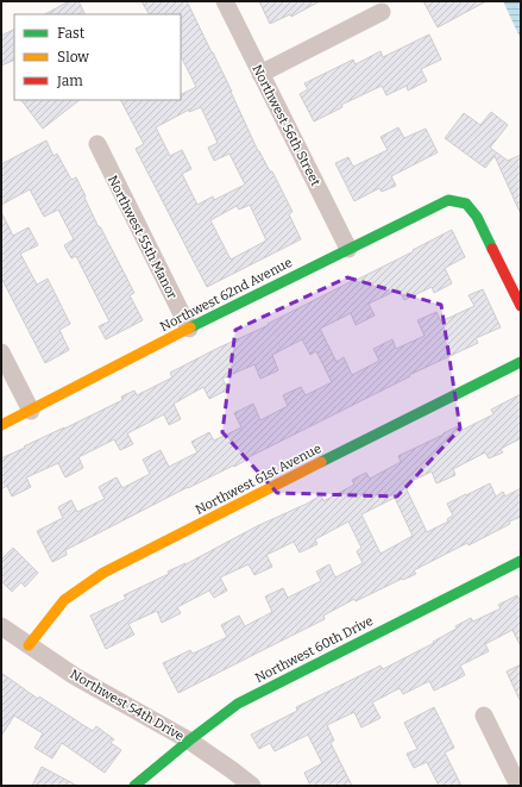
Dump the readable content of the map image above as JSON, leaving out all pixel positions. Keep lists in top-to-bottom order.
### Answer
{
  "streets": {
    "street": [
      "Northwest 56th Street",
      "Northwest 55th Manor",
      "Northwest 62nd Avenue",
      "Northwest 61st Avenue",
      "Northwest 60th Drive",
      "Northwest 54th Drive"
    ]
  },
  "crossings": [
    ["Northwest 56th Street", "Northwest 62nd Avenue"],
    ["Northwest 55th Manor", "Northwest 62nd Avenue"],
    ["Northwest 61st Avenue", "Northwest 54th Drive"],
    ["Northwest 60th Drive", "Northwest 54th Drive"]
  ],
  "legend": ["Fast", "Slow", "Jam"]
}
